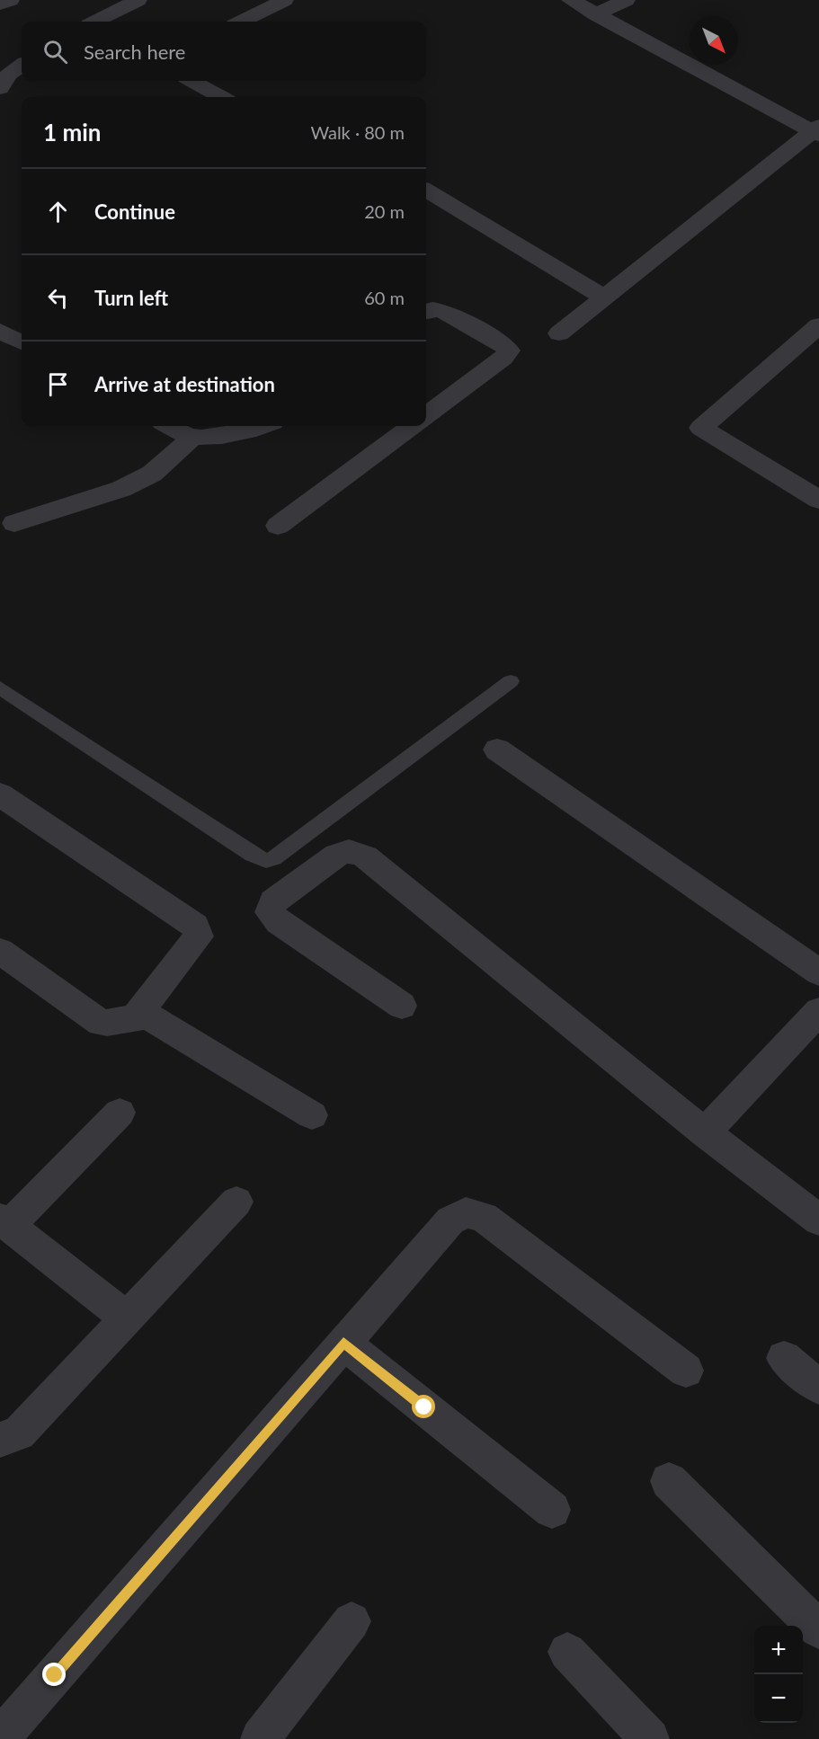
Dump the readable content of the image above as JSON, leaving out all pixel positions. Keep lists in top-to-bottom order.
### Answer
{
  "north": "bottom right",
  "page": {
    "search": "Search here",
    "heading": ["1 min", "Walk · 80 m"],
    "list": [
      ["Continue", "20 m"],
      ["Turn left", "60 m"],
      "Arrive at destination"
    ],
    "map_buttons": ["+", "−"]
  }
}
